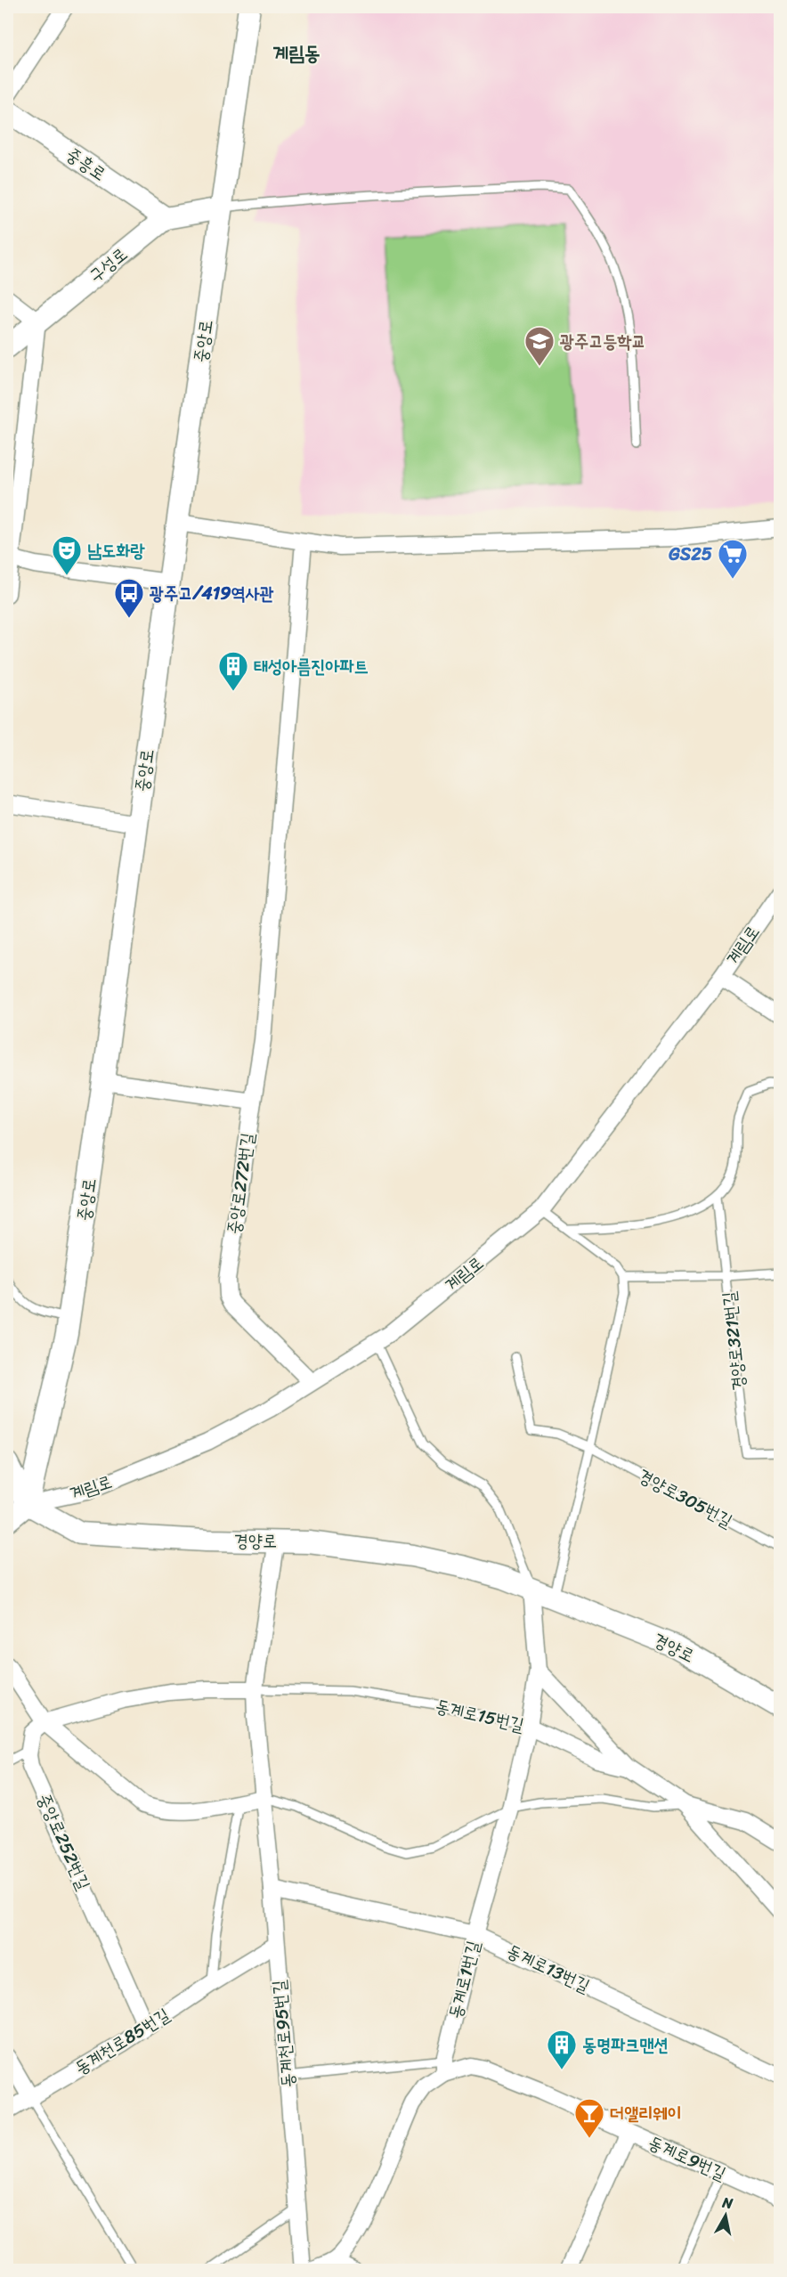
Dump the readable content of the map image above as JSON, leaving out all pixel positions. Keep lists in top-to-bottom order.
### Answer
{
  "streets": {
    "main road": [
      "중흥로",
      "구성로",
      "중앙로",
      "경양로"
    ],
    "street": [
      "계림로",
      "중앙로272번길",
      "동계로15번길",
      "중앙로252번길",
      "동계로13번길",
      "동계로1번길",
      "동계천로95번길",
      "동계천로85번길",
      "동계로9번길"
    ],
    "lane": ["경양로321번길", "경양로305번길"]
  },
  "crossings": [
    ["중흥로", "구성로"],
    ["구성로", "중앙로"],
    ["중앙로", "계림로"],
    ["중앙로", "경양로"],
    ["계림로", "중앙로272번길"],
    ["계림로", "경양로"],
    ["경양로", "동계로1번길"],
    ["경양로", "동계천로95번길"],
    ["동계로15번길", "동계로1번길"],
    ["동계로15번길", "동계천로95번길"],
    ["중앙로252번길", "동계천로85번길"],
    ["동계로13번길", "동계로1번길"],
    ["동계로13번길", "동계천로95번길"],
    ["동계로1번길", "동계로9번길"],
    ["동계천로95번길", "동계천로85번길"]
  ],
  "districts": ["계림동"],
  "places": {
    "school or university": ["광주고등학교"],
    "theatre": ["남도화랑"],
    "supermarket": ["GS25"],
    "bus stop": ["광주고/419역사관"],
    "building": ["태성아름진아파트", "동명파크맨션"],
    "bar": ["더앨리웨이"]
  },
  "north": "top"
}
